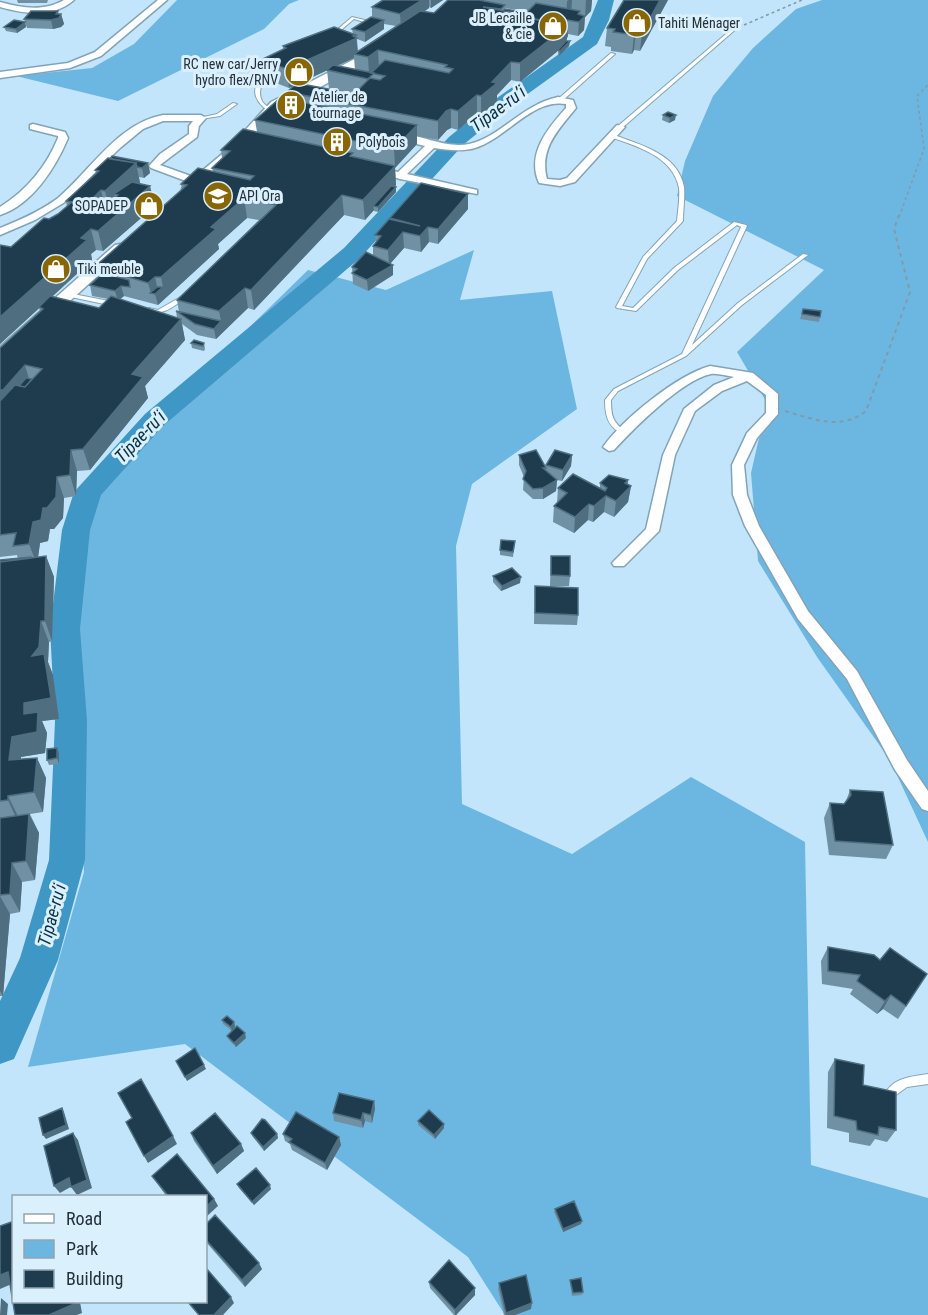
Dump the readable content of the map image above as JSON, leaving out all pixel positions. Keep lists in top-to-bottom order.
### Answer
{
  "water": ["Tipae-ru’i"],
  "places": {
    "shop": [
      "Tahiti Ménager",
      "JB Lecaille & cie",
      "RC new car/Jerry hydro flex/RNV",
      "SOPADEP",
      "Tiki meuble"
    ],
    "building": ["Atelier de tournage", "Polybois"],
    "school or university": ["API Ora"]
  },
  "legend": ["Road", "Park", "Building"]
}
